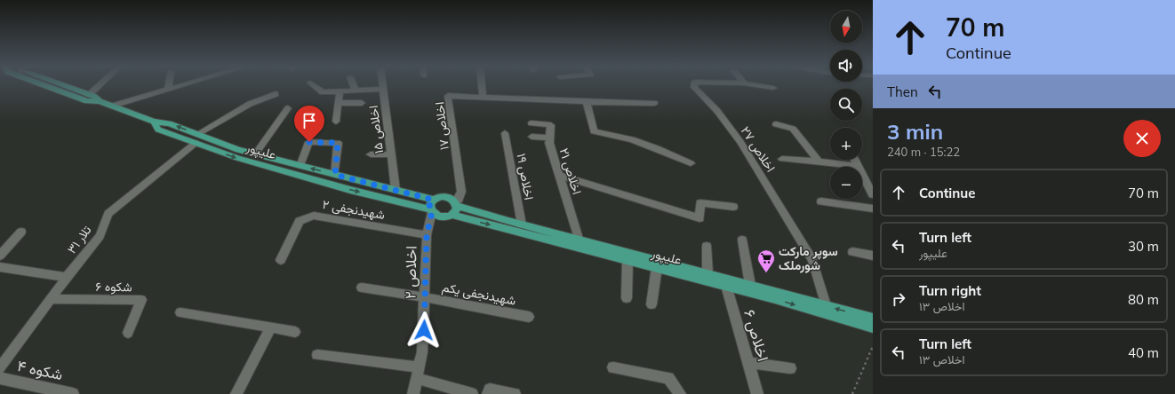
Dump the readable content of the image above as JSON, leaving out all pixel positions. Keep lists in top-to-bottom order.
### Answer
{
  "streets": {
    "main road": ["علیپور"],
    "street": [
      "اخلاص ۱۷",
      "اخلاص ۱۵",
      "اخلاص ۲۷",
      "اخلاص ۲۱",
      "اخلاص ۱۹",
      "شهیدنجفی ۲",
      "تلار ۳۱",
      "اخلاص ۲",
      "شکوه ۶",
      "شهیدنجفی یکم",
      "اخلاص ۶",
      "شکوه ۴"
    ]
  },
  "crossings": [
    ["اخلاص ۱۷", "علیپور"],
    ["اخلاص ۱۵", "علیپور"],
    ["اخلاص ۲۷", "علیپور"],
    ["علیپور", "اخلاص ۲۱"],
    ["علیپور", "اخلاص ۱۹"],
    ["علیپور", "تلار ۳۱"],
    ["علیپور", "اخلاص ۶"],
    ["شهیدنجفی ۲", "اخلاص ۲"],
    ["تلار ۳۱", "شکوه ۶"],
    ["اخلاص ۲", "شهیدنجفی یکم"]
  ],
  "places": {
    "supermarket": ["سوپر مارکت شورملک"]
  },
  "north": "bottom",
  "page": {
    "turn": ["70 m", "Continue"],
    "map_buttons": ["+", "−"],
    "then": "Then",
    "heading": ["3 min", "240 m · 15:22"],
    "list": [
      {
        "name": "Continue",
        "value": "70 m"
      },
      {
        "name": "Turn left",
        "note": "علیپور",
        "value": "30 m"
      },
      {
        "name": "Turn right",
        "note": "اخلاص ۱۳",
        "value": "80 m"
      },
      {
        "name": "Turn left",
        "note": "اخلاص ۱۳",
        "value": "40 m"
      }
    ]
  }
}
